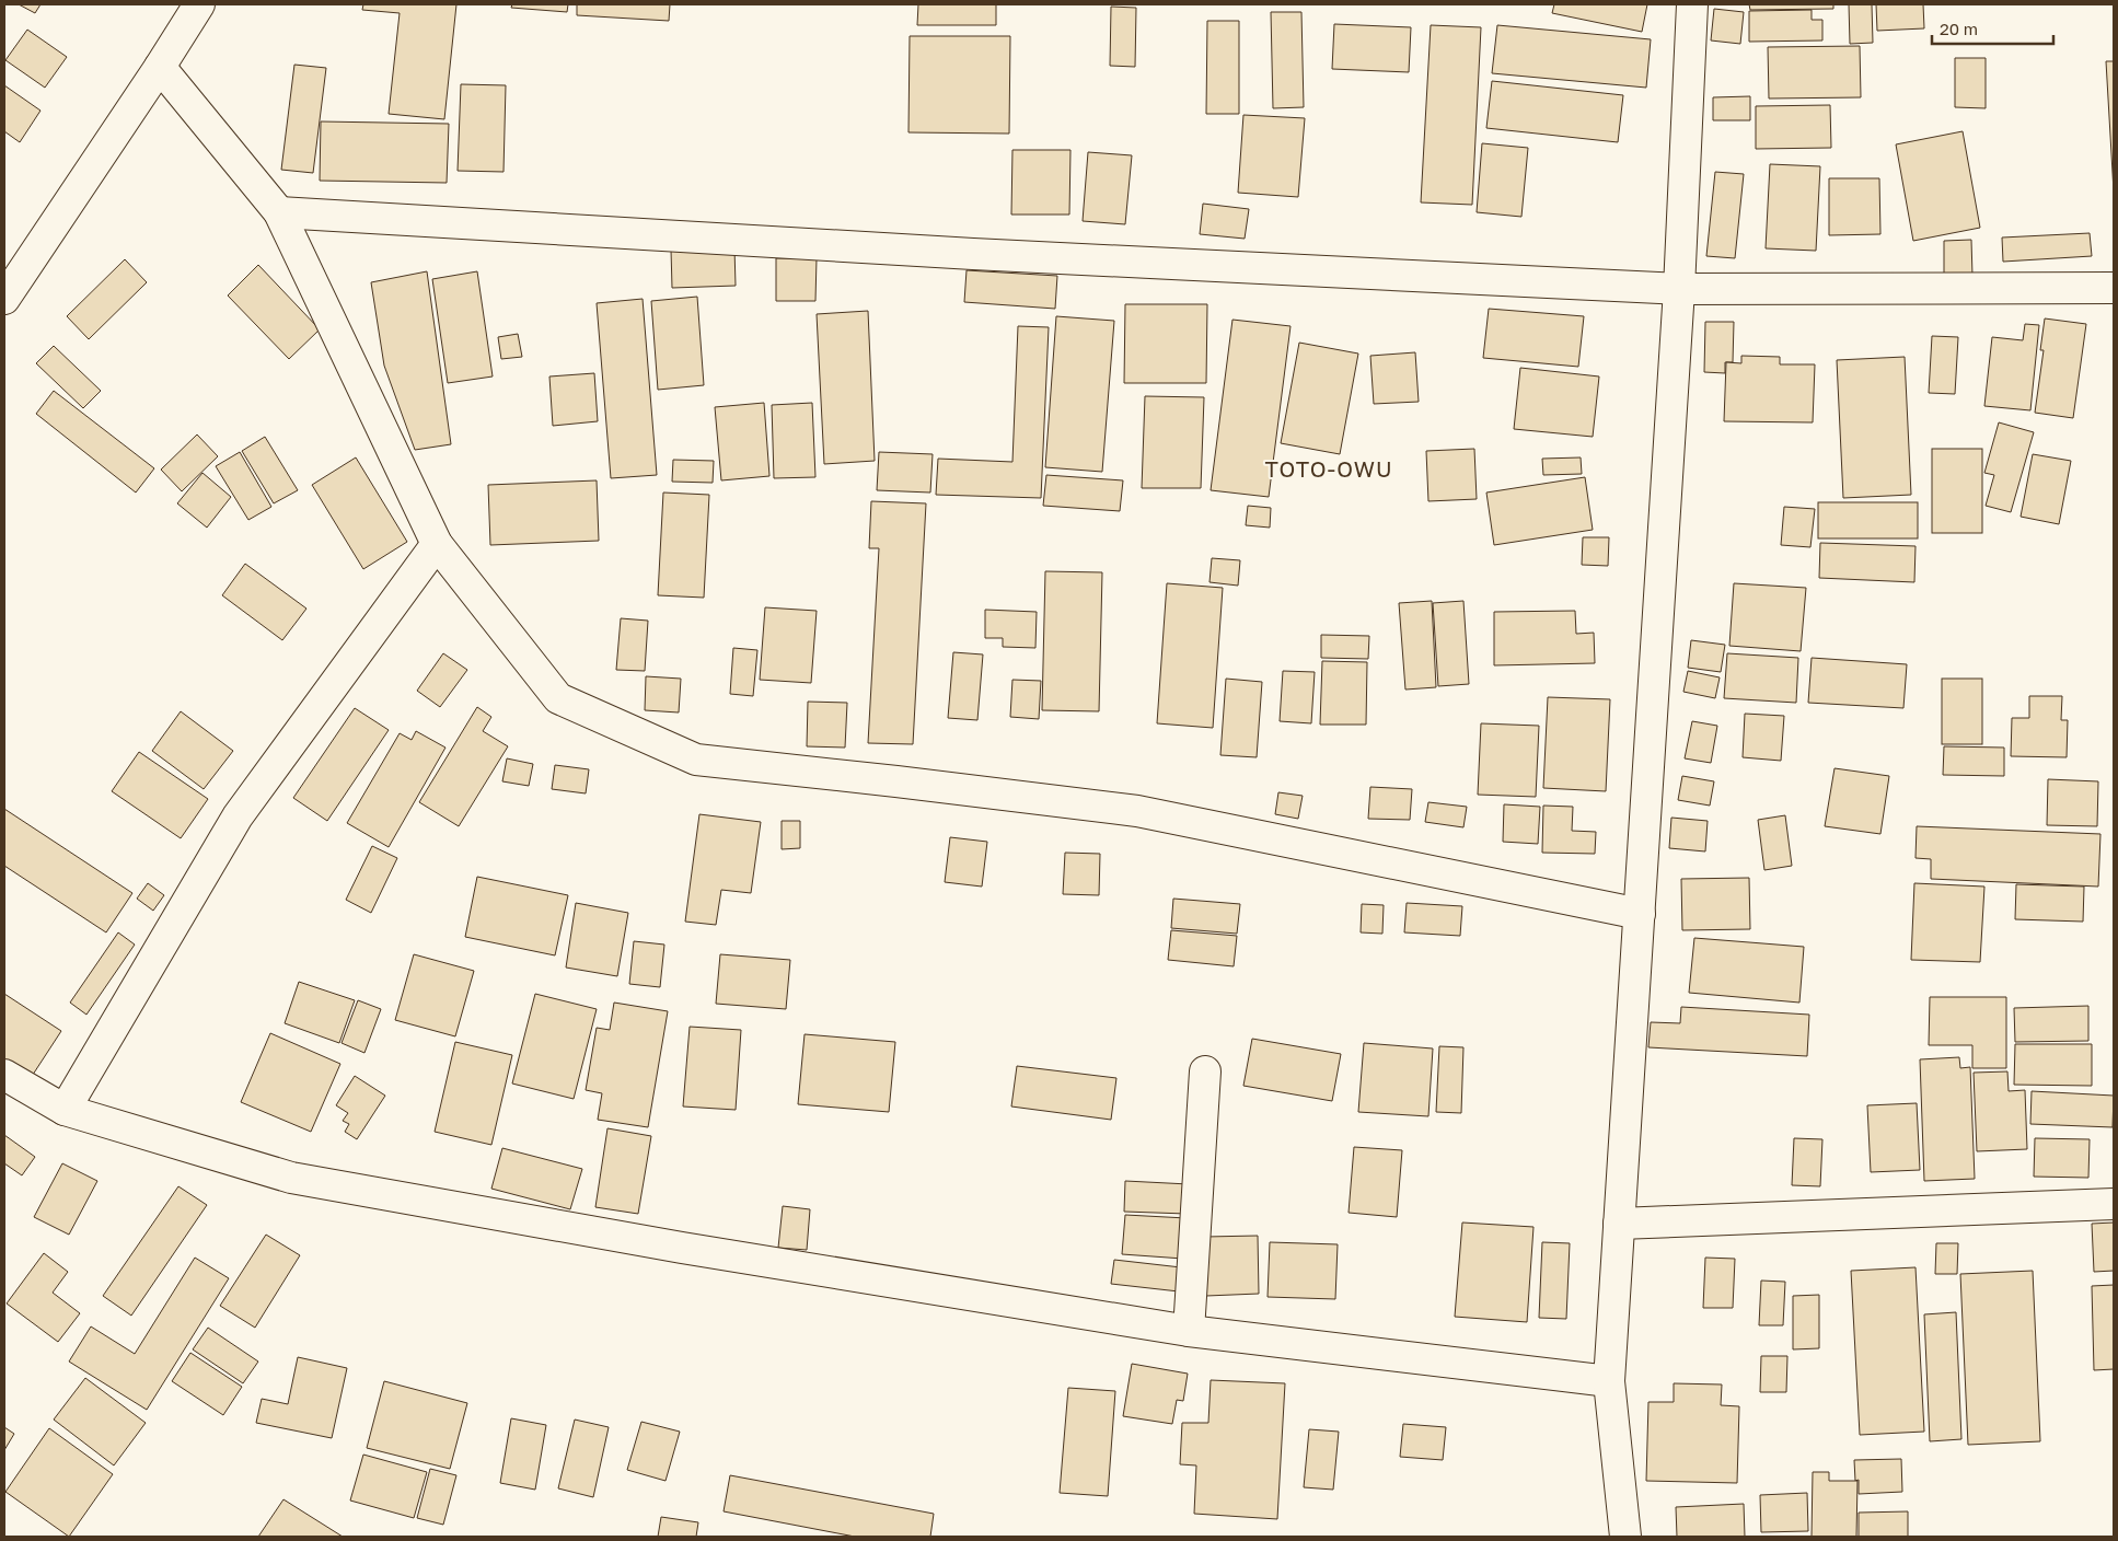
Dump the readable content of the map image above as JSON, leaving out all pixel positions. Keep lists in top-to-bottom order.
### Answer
{
  "districts": ["TOTO-OWU"],
  "scale_bar": "20 m"
}
